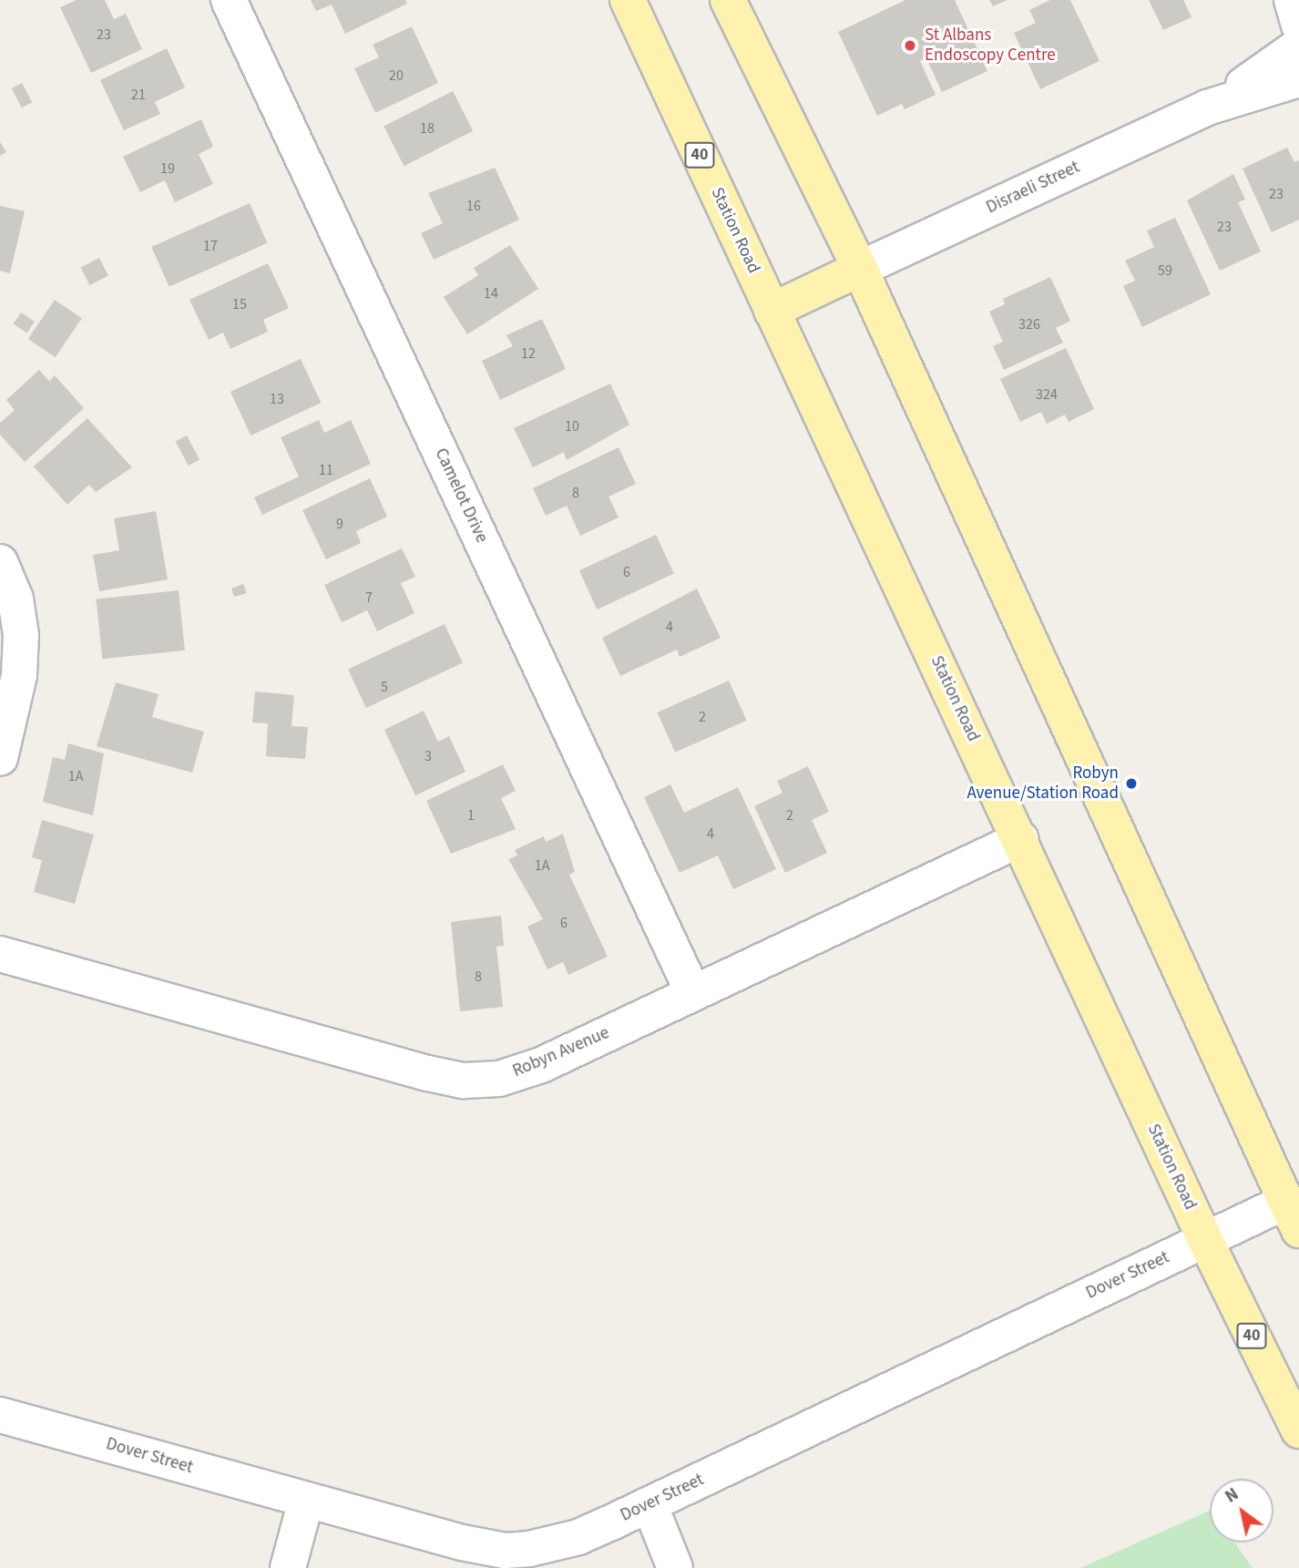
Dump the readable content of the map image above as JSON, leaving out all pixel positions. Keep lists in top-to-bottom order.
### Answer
{
  "streets": {
    "main road": ["40", "Station Road"],
    "street": [
      "Disraeli Street",
      "Camelot Drive",
      "Robyn Avenue",
      "Dover Street"
    ]
  },
  "crossings": [
    ["Station Road", "Robyn Avenue"],
    ["Station Road", "Dover Street"],
    ["Camelot Drive", "Robyn Avenue"]
  ],
  "places": ["St Albans Endoscopy Centre", "Robyn Avenue/Station Road"],
  "house_numbers": [
    "23",
    "20",
    "21",
    "18",
    "19",
    "23",
    "16",
    "23",
    "17",
    "59",
    "14",
    "15",
    "326",
    "12",
    "324",
    "13",
    "10",
    "11",
    "8",
    "9",
    "6",
    "7",
    "4",
    "5",
    "2",
    "3",
    "1A",
    "1",
    "2",
    "4",
    "1A",
    "6",
    "8"
  ],
  "north": "top left"
}
